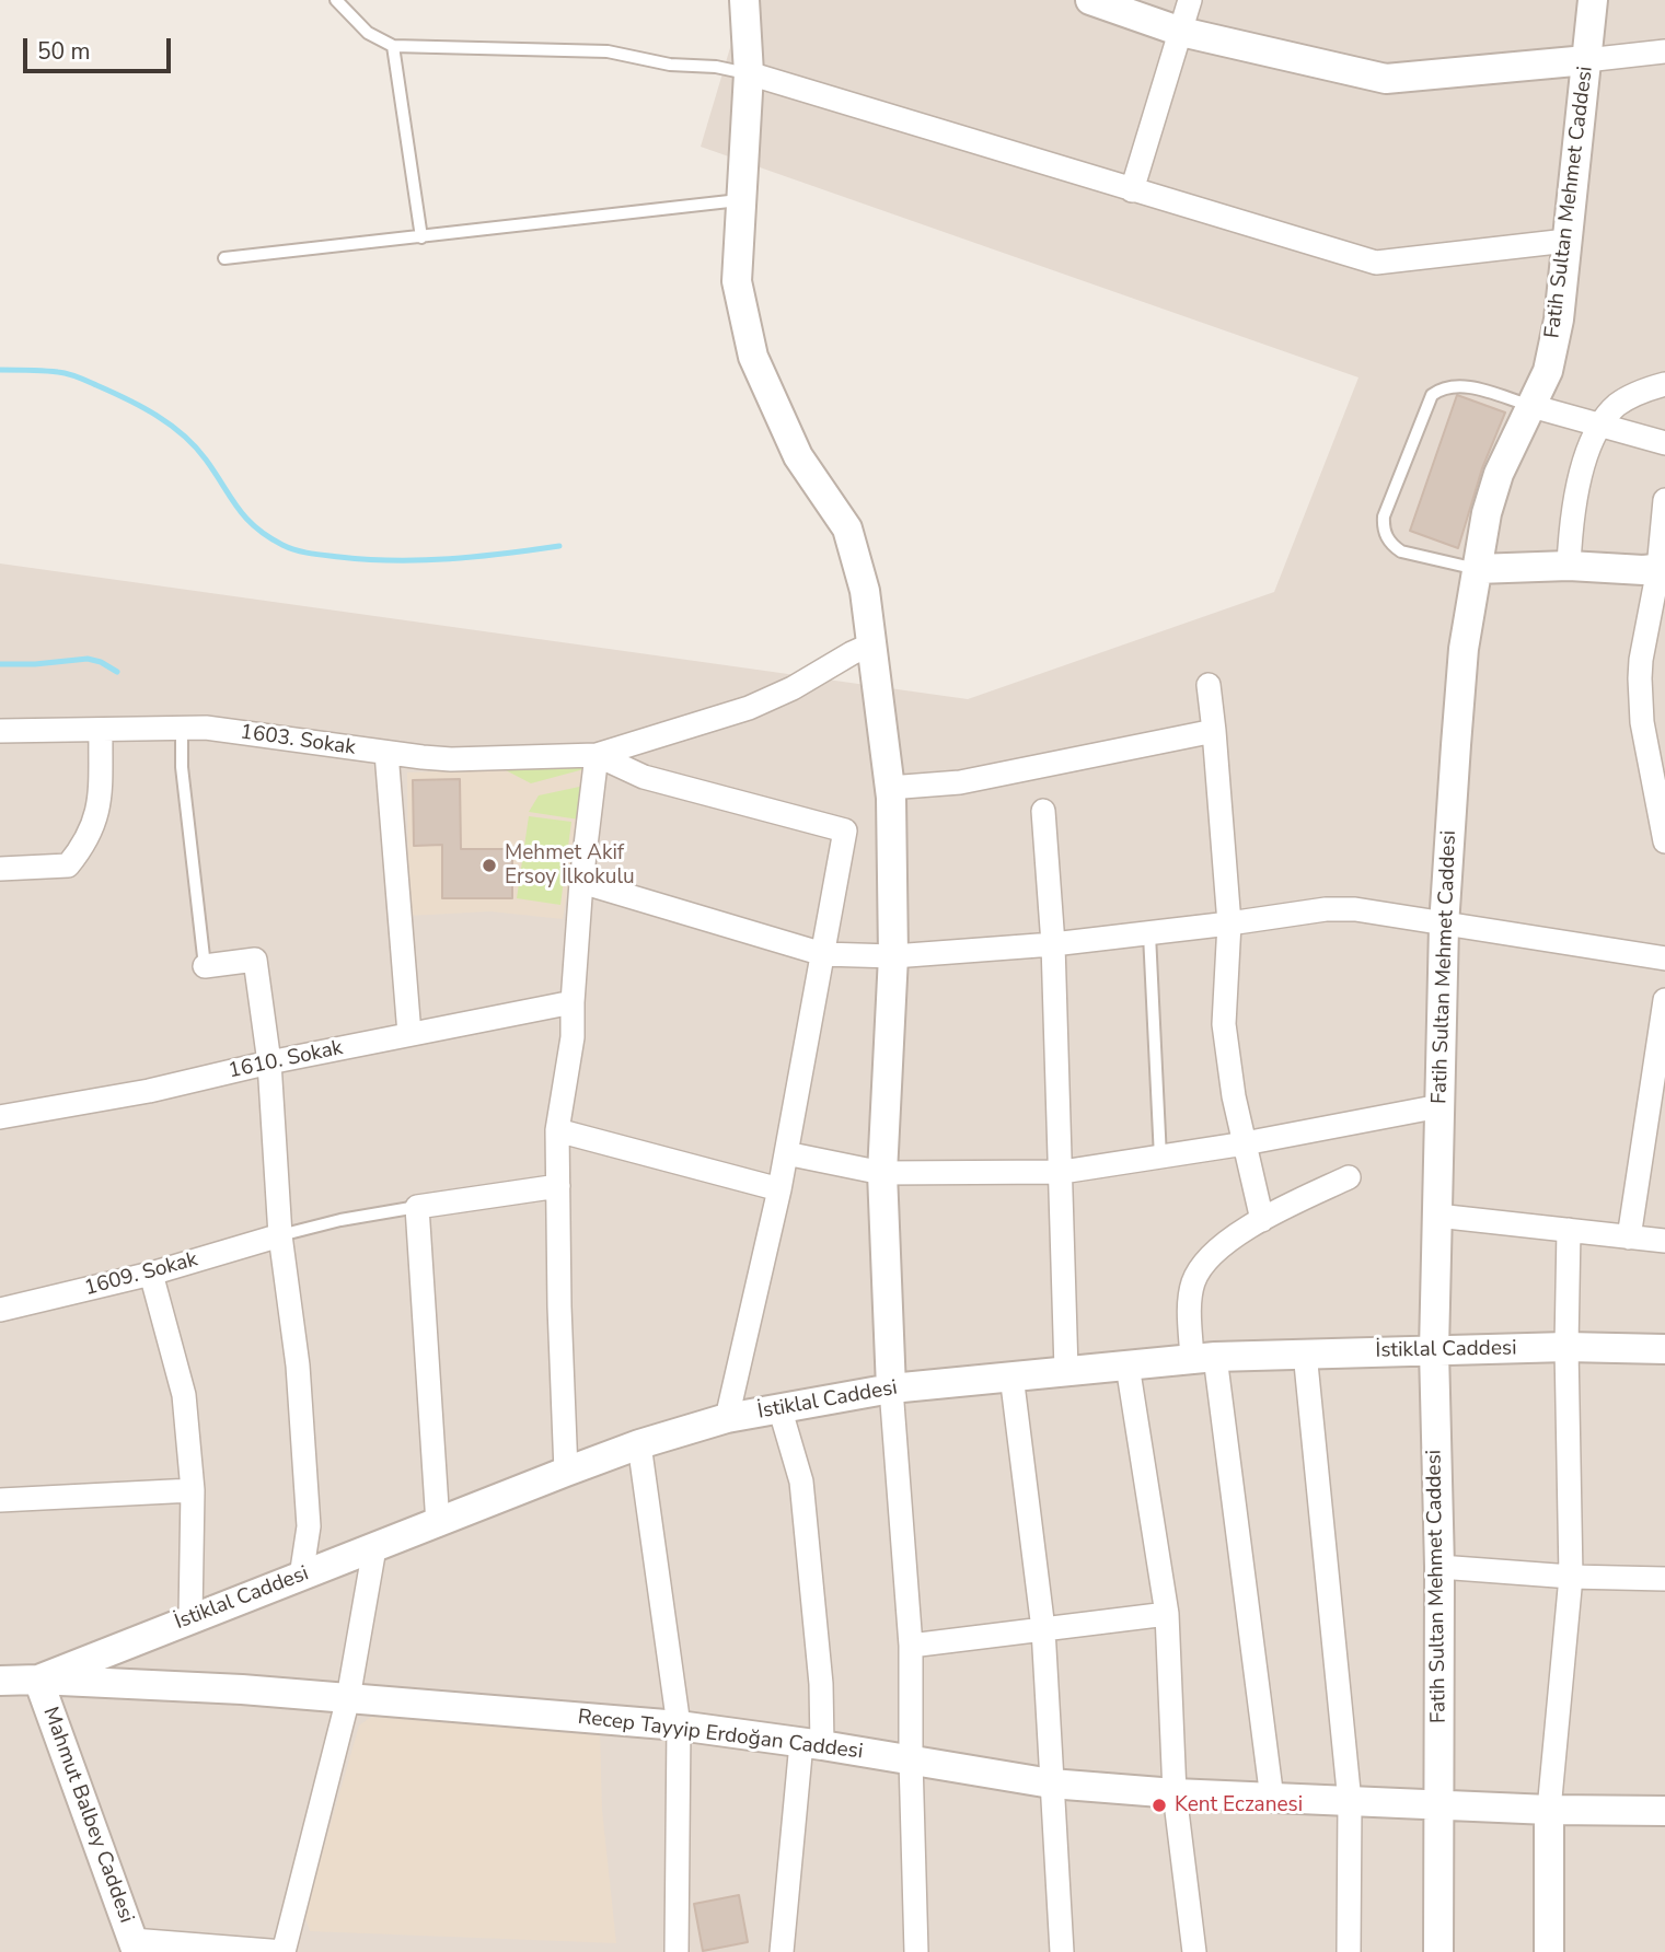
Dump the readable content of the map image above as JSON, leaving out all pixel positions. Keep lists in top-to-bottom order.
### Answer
{
  "streets": {
    "street": [
      "Fatih Sultan Mehmet Caddesi",
      "1603. Sokak",
      "1610. Sokak",
      "1609. Sokak",
      "İstiklal Caddesi",
      "Recep Tayyip Erdoğan Caddesi",
      "Mahmut Balbey Caddesi"
    ]
  },
  "crossings": [
    ["Fatih Sultan Mehmet Caddesi", "İstiklal Caddesi"],
    ["Fatih Sultan Mehmet Caddesi", "Recep Tayyip Erdoğan Caddesi"],
    ["İstiklal Caddesi", "Recep Tayyip Erdoğan Caddesi"],
    ["İstiklal Caddesi", "Mahmut Balbey Caddesi"],
    ["Recep Tayyip Erdoğan Caddesi", "Mahmut Balbey Caddesi"]
  ],
  "places": ["Mehmet Akif Ersoy İlkokulu", "Kent Eczanesi"],
  "scale_bar": "50 m"
}
